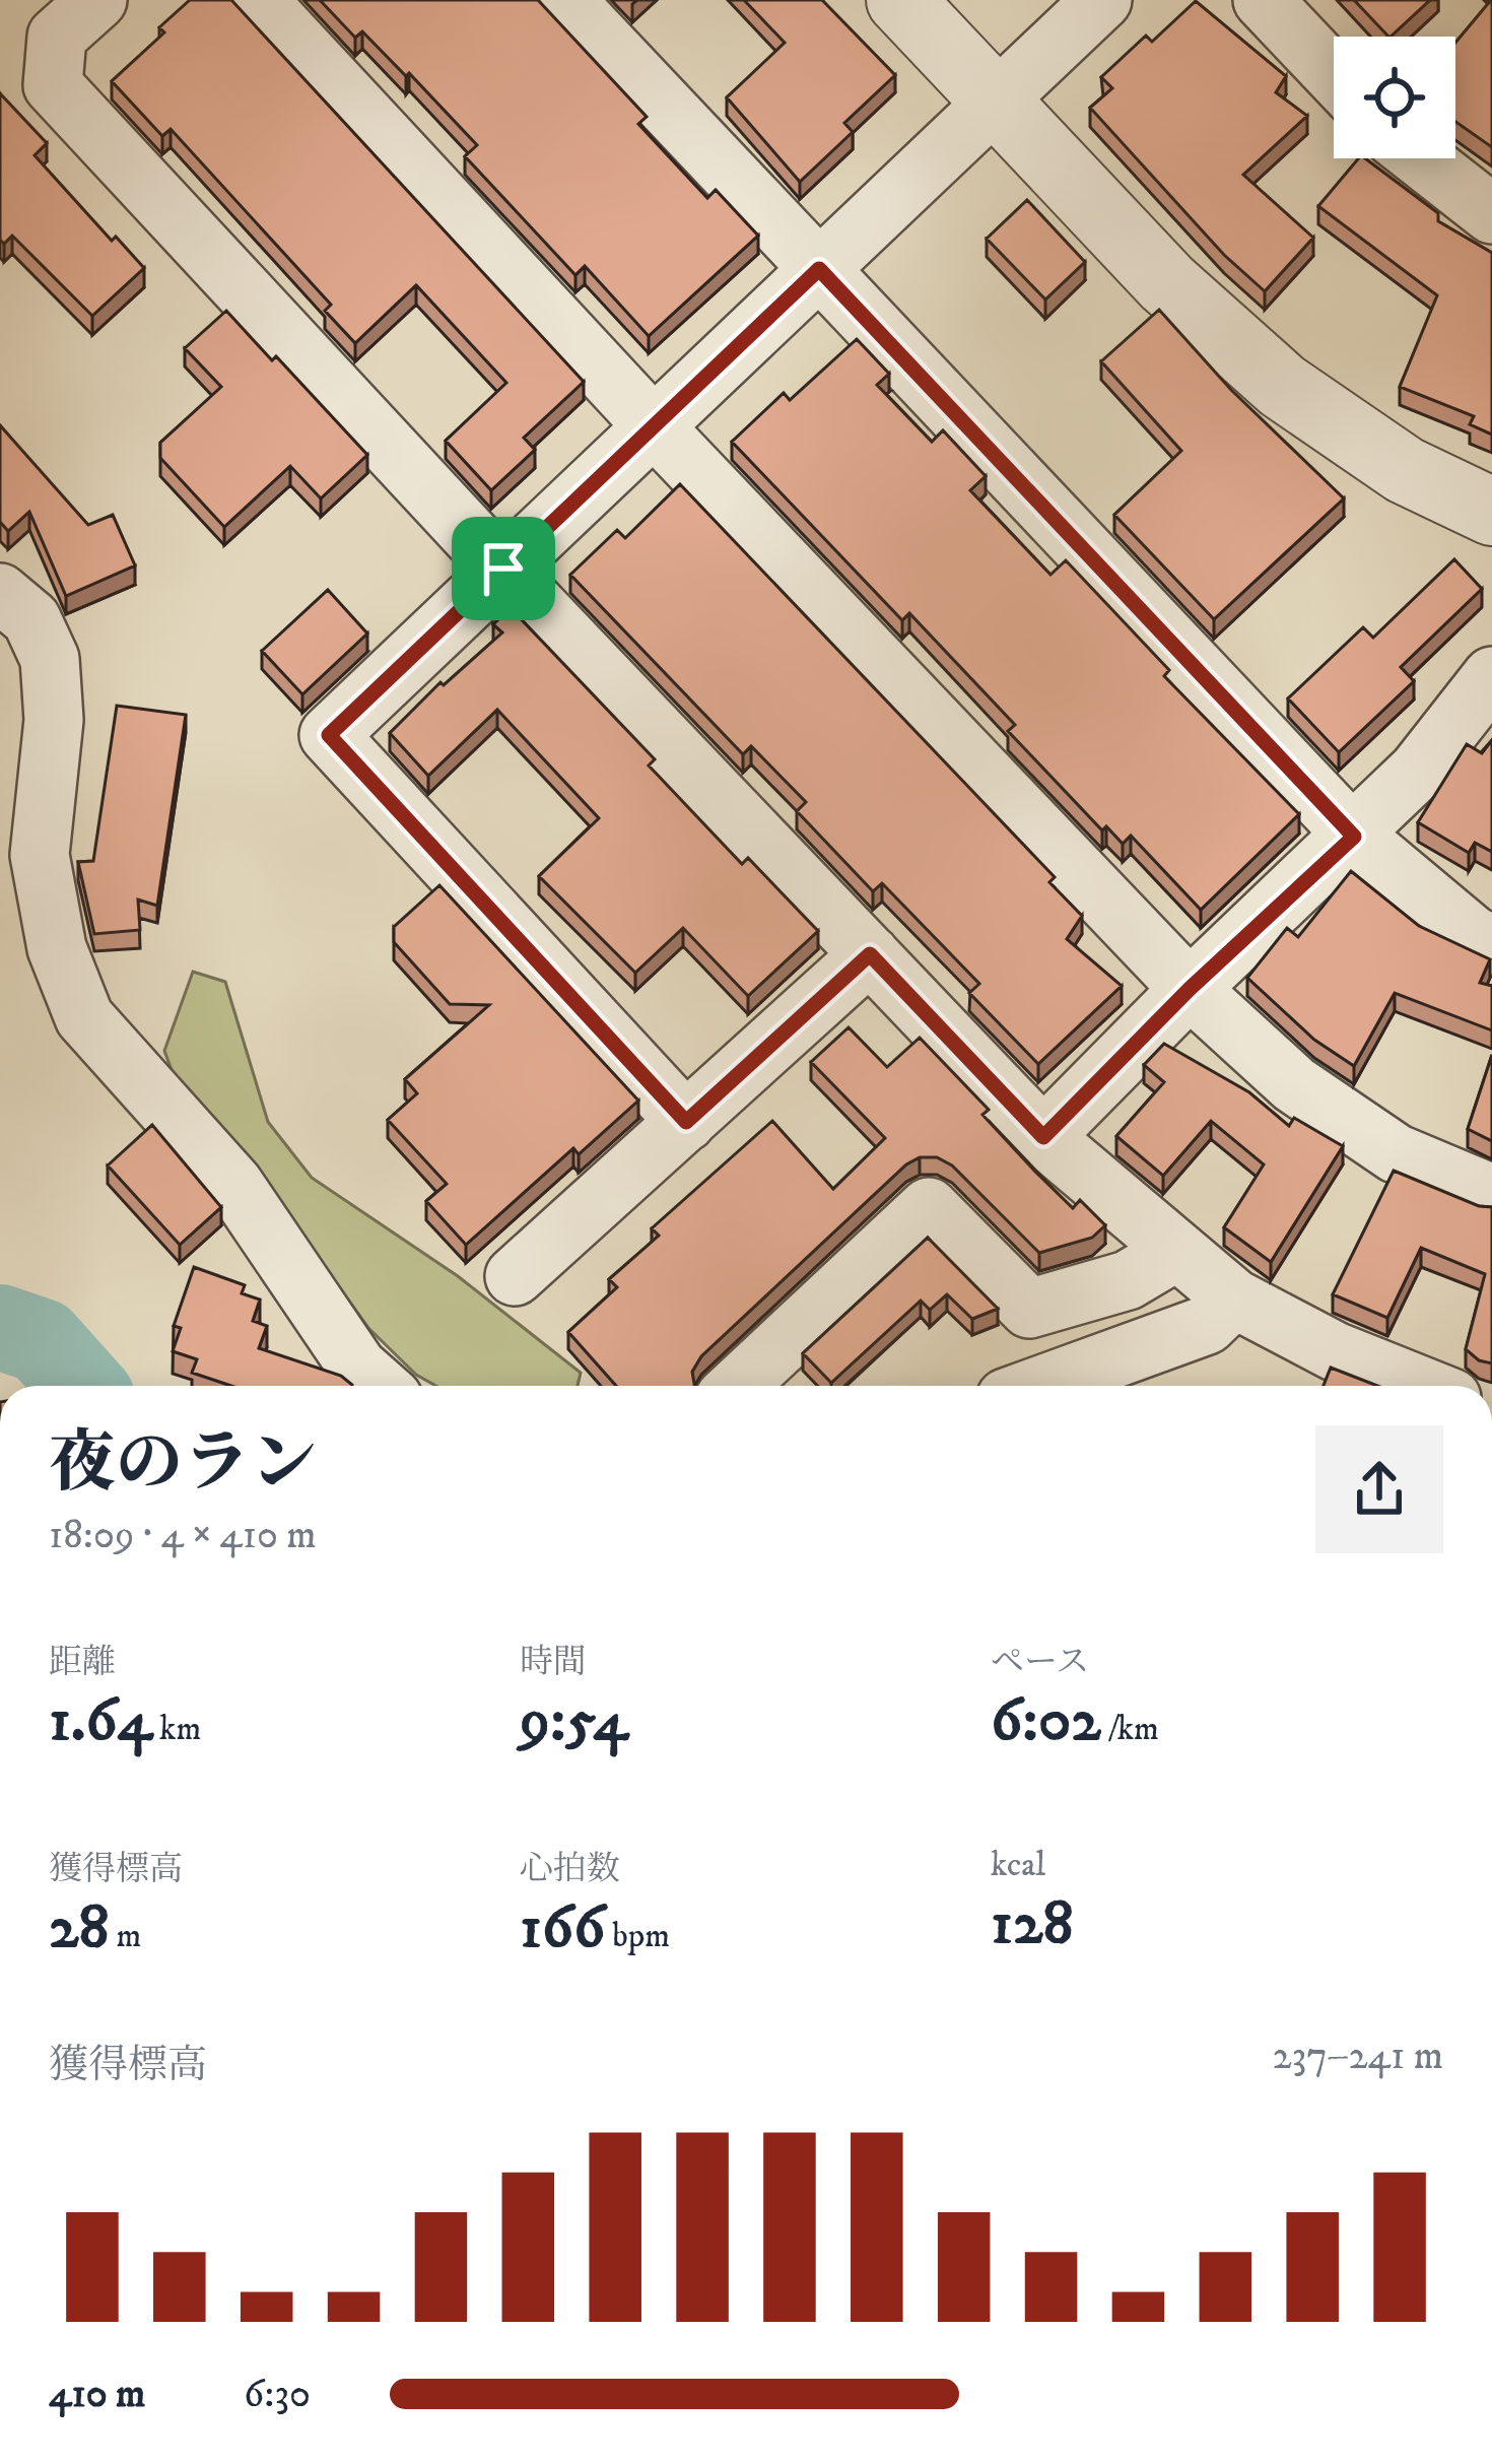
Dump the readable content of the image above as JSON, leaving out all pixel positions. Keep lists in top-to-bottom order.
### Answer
{
  "page": {
    "heading": ["夜のラン", "18:09 · 4 × 410 m"],
    "stats": [
      ["距離", "1.64 km"],
      ["時間", "9:54"],
      ["ペース", "6:02 /km"],
      ["獲得標高", "28 m"],
      ["心拍数", "166 bpm"],
      ["kcal", "128"]
    ],
    "chart": ["獲得標高", "237–241 m"],
    "list": [
      {
        "name": "410 m",
        "note": "6:30"
      }
    ]
  }
}
